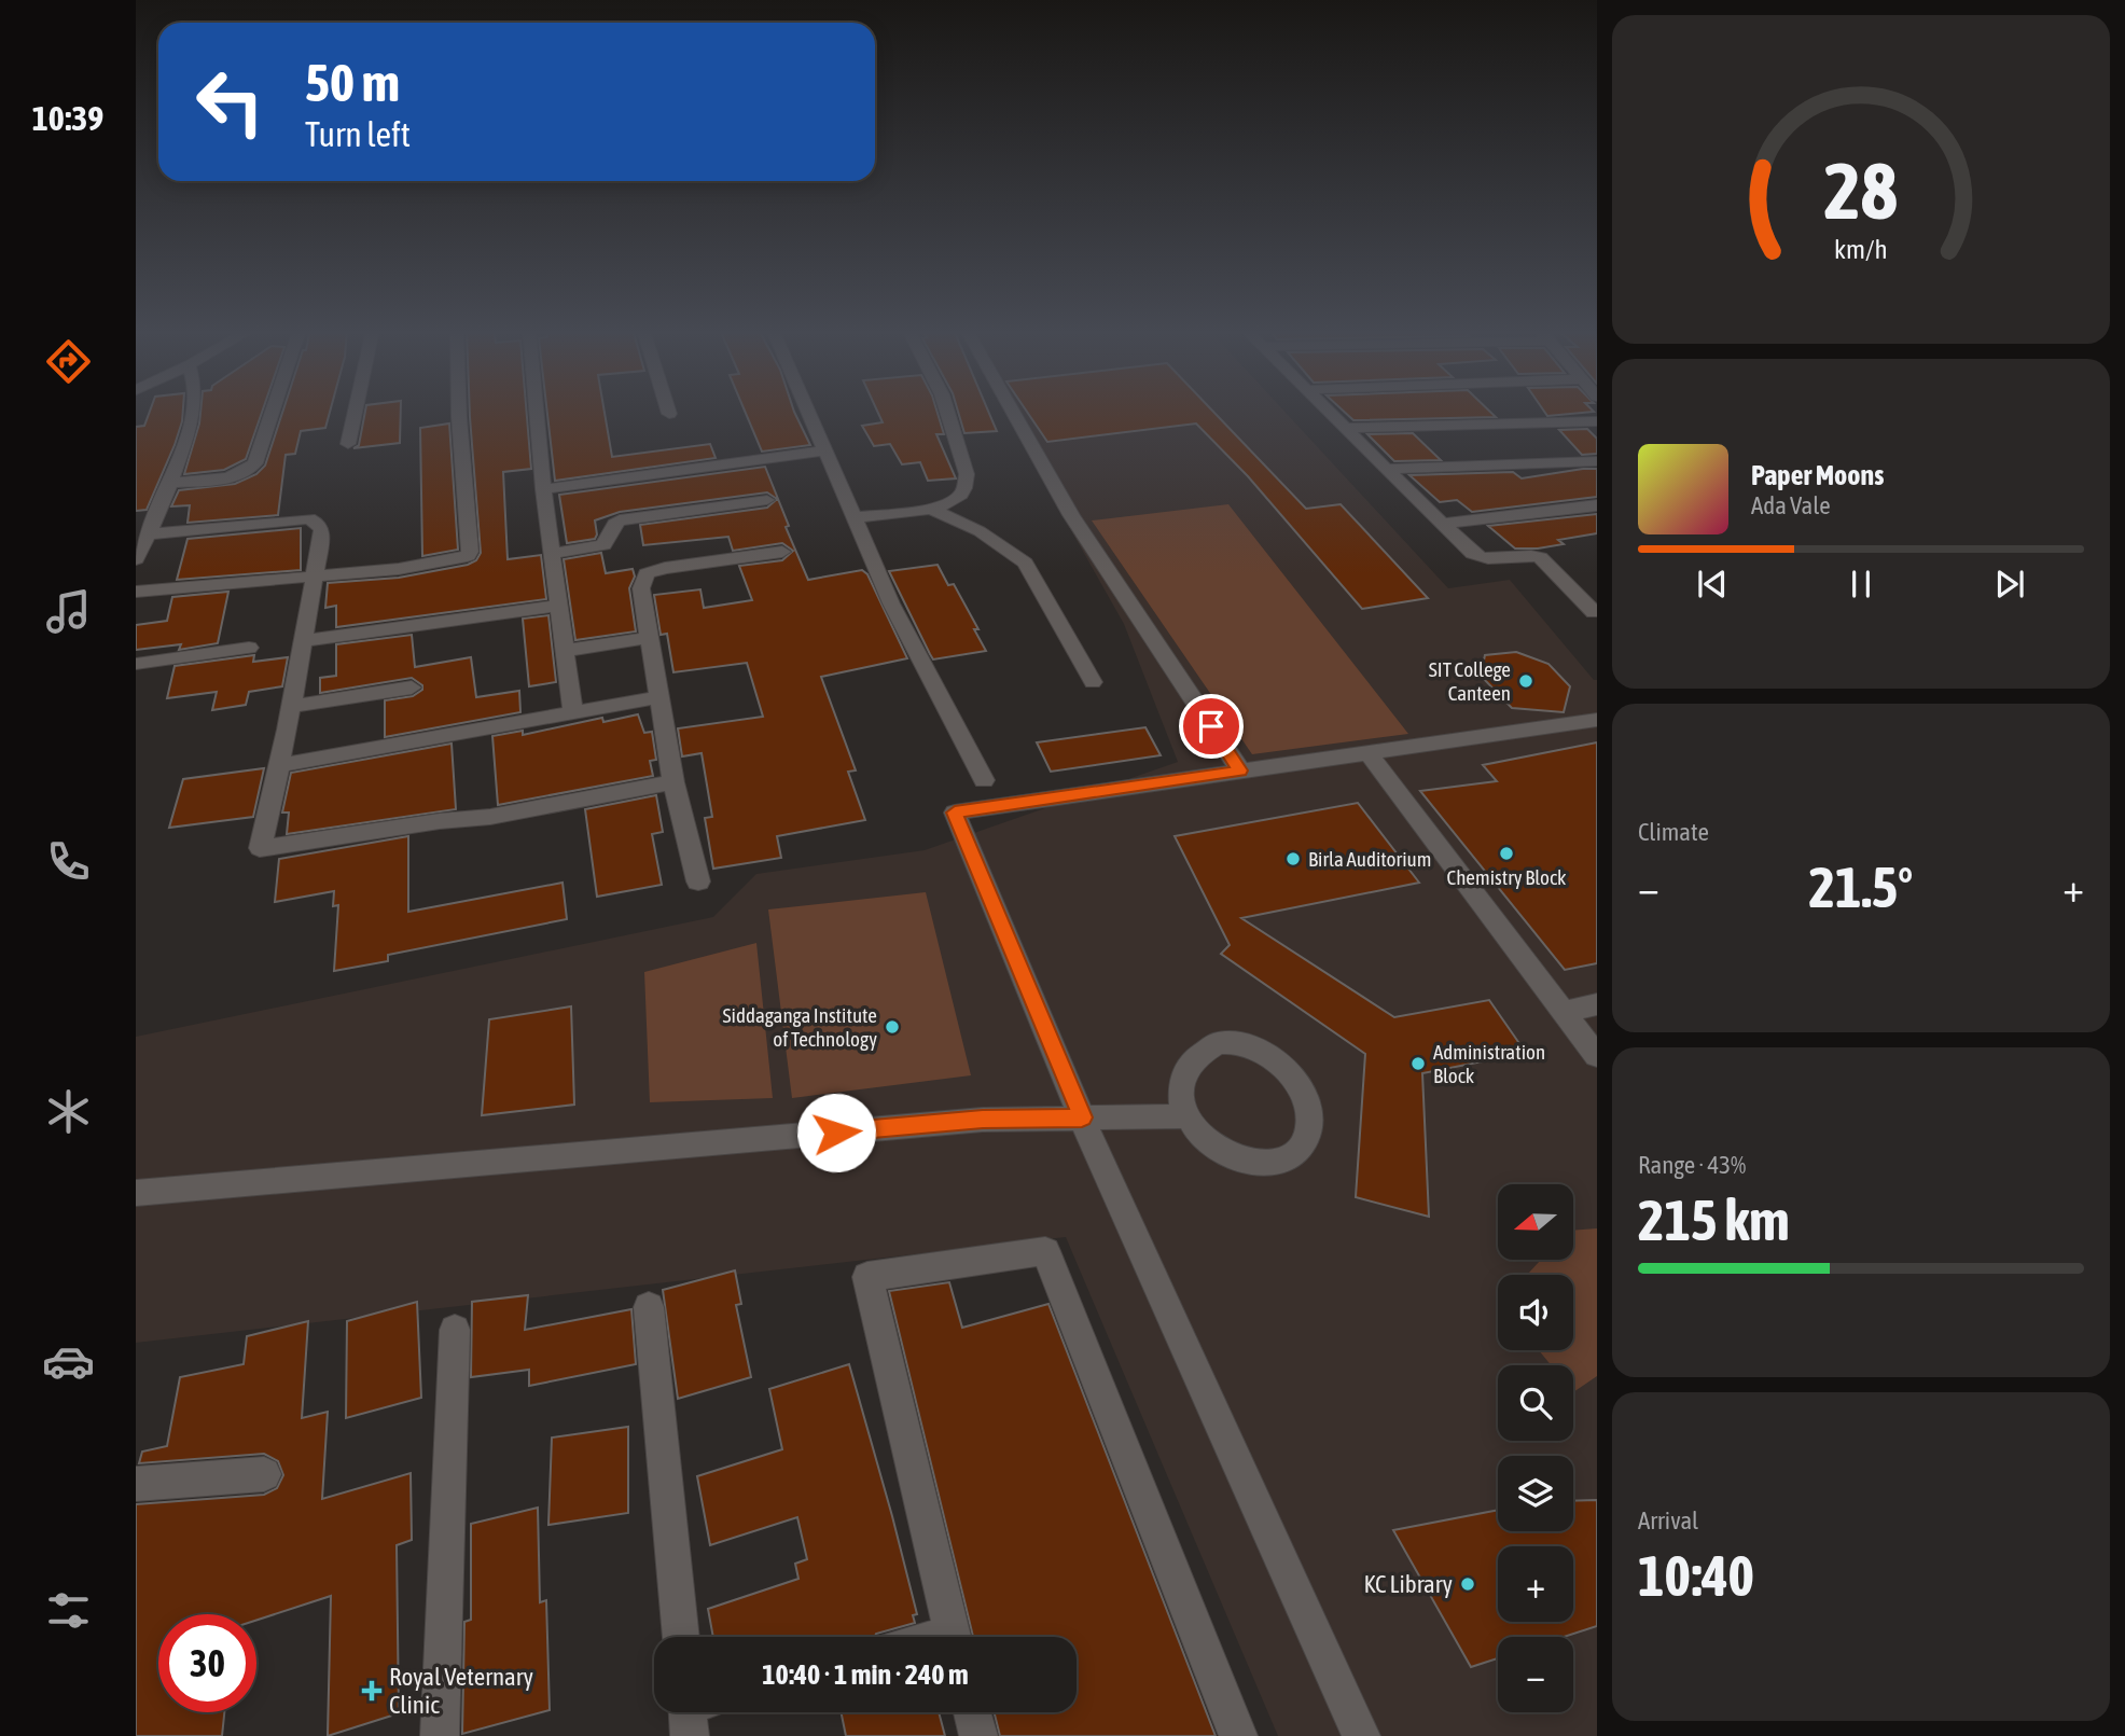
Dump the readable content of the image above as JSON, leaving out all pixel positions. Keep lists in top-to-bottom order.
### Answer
{
  "places": {
    "other": [
      "SIT College Canteen",
      "Chemistry Block",
      "Birla Auditorium",
      "Siddaganga Institute of Technology",
      "Administration Block",
      "KC Library"
    ],
    "health": ["Royal Veternary Clinic"]
  },
  "north": "left",
  "page": {
    "tabs": "10:39",
    "turn": ["50 m", "Turn left"],
    "song": ["Paper Moons", "Ada Vale"],
    "tile": [
      "Climate",
      ["Range · 43%", "215 km"],
      ["Arrival", "10:40"]
    ],
    "heat": ["−", "21.5°", "+"],
    "map_buttons": ["+", "−"],
    "limit": "30",
    "trip": "10:40 · 1 min · 240 m",
    "gauge": ["28", "km/h"]
  }
}
